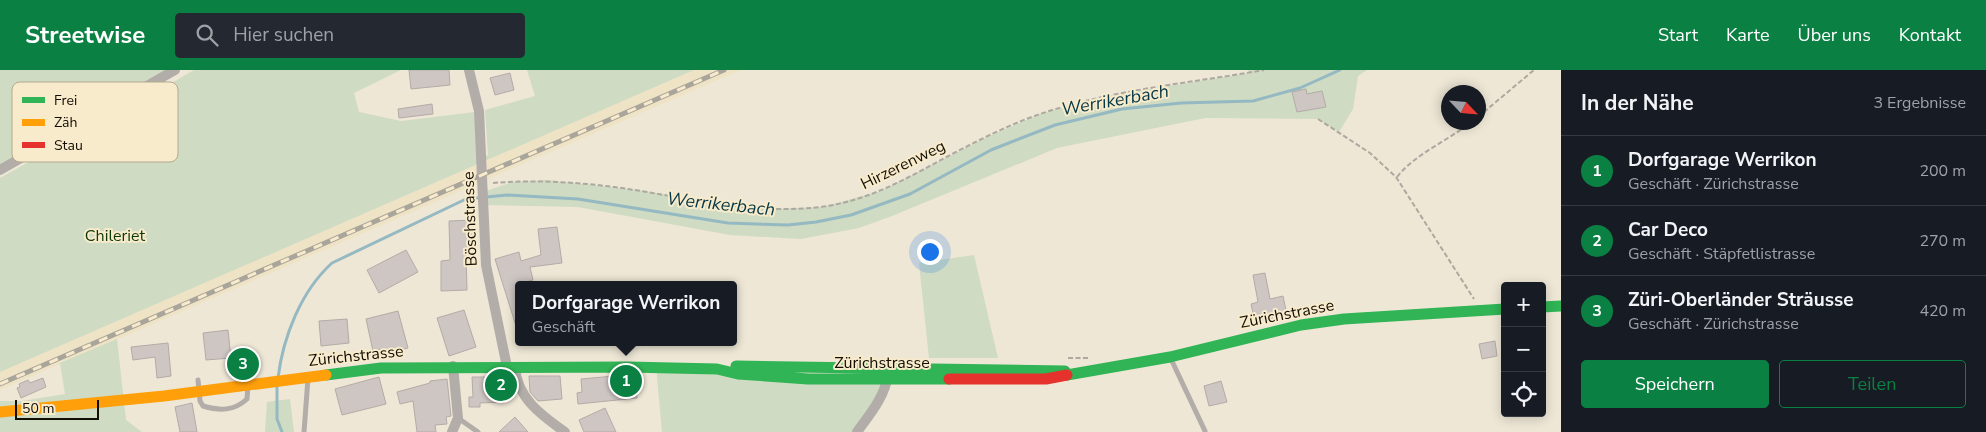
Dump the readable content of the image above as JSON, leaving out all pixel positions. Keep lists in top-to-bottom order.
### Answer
{
  "streets": {
    "main road": ["Zürichstrasse"],
    "street": ["Böschstrasse"],
    "path": ["Hirzerenweg"]
  },
  "crossings": [
    ["Hirzerenweg", "Böschstrasse"],
    ["Böschstrasse", "Zürichstrasse"]
  ],
  "water": ["Werrikerbach"],
  "parks": ["Chileriet"],
  "legend": ["Frei", "Zäh", "Stau"],
  "scale_bar": "50 m",
  "north": "bottom right",
  "page": {
    "header": "Streetwise",
    "search": "Hier suchen",
    "nav": [
      "Start",
      "Karte",
      "Über uns",
      "Kontakt"
    ],
    "heading": ["In der Nähe", "3 Ergebnisse"],
    "list": [
      {
        "mark": "1",
        "name": "Dorfgarage Werrikon",
        "note": "Geschäft · Zürichstrasse",
        "value": "200 m"
      },
      {
        "mark": "2",
        "name": "Car Deco",
        "note": "Geschäft · Stäpfetlistrasse",
        "value": "270 m"
      },
      {
        "mark": "3",
        "name": "Züri-Oberländer Sträusse",
        "note": "Geschäft · Zürichstrasse",
        "value": "420 m"
      }
    ],
    "popup": ["Dorfgarage Werrikon", "Geschäft"],
    "map_buttons": ["+", "−"],
    "buttons": ["Speichern", "Teilen"],
    "pins": ["3", "1", "2"],
    "scale": "50 m"
  }
}
